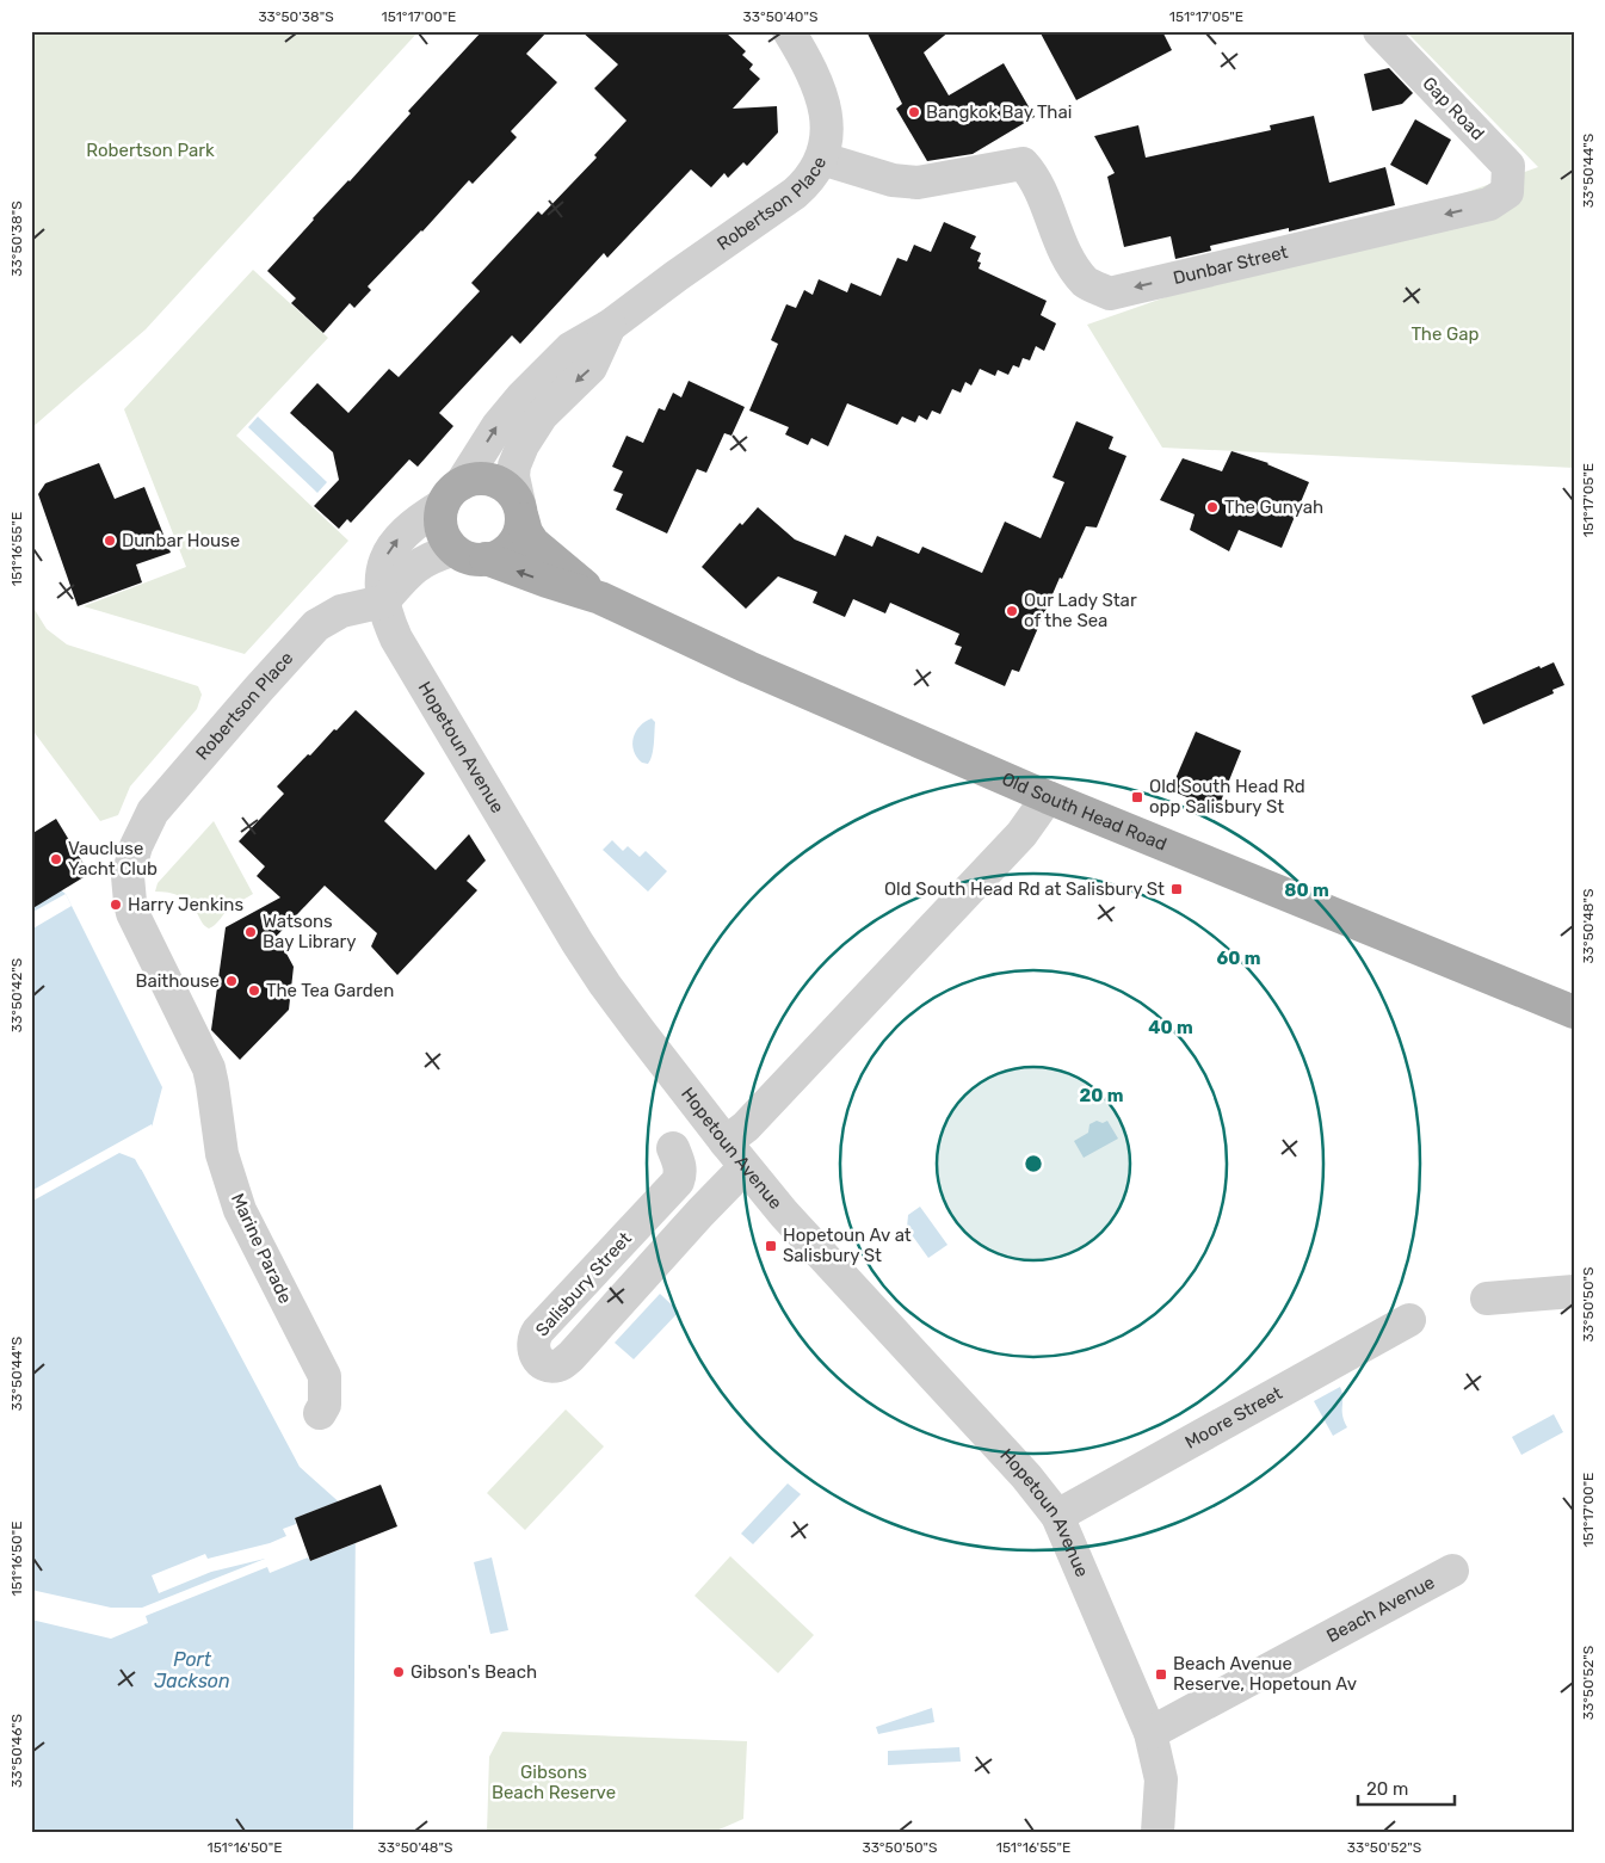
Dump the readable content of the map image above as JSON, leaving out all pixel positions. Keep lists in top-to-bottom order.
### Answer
{
  "streets": {
    "main road": ["Old South Head Road"],
    "street": [
      "Gap Road",
      "Robertson Place",
      "Dunbar Street",
      "Hopetoun Avenue",
      "Marine Parade",
      "Salisbury Street",
      "Moore Street",
      "Beach Avenue"
    ]
  },
  "crossings": [
    ["Gap Road", "Dunbar Street"],
    ["Robertson Place", "Dunbar Street"],
    ["Robertson Place", "Hopetoun Avenue"],
    ["Robertson Place", "Old South Head Road"],
    ["Robertson Place", "Marine Parade"],
    ["Hopetoun Avenue", "Old South Head Road"],
    ["Hopetoun Avenue", "Salisbury Street"],
    ["Hopetoun Avenue", "Moore Street"],
    ["Hopetoun Avenue", "Beach Avenue"]
  ],
  "one_way": ["Dunbar Street"],
  "water": ["Port Jackson"],
  "parks": ["Robertson Park", "The Gap", "Gibsons Beach Reserve"],
  "places": {
    "other": [
      "Bangkok Bay Thai",
      "The Gunyah",
      "Dunbar House",
      "Our Lady Star of the Sea",
      "Vaucluse Yacht Club",
      "Harry Jenkins",
      "Watsons Bay Library",
      "Baithouse",
      "The Tea Garden",
      "Gibson's Beach"
    ],
    "transit": [
      "Old South Head Rd opp Salisbury St",
      "Old South Head Rd at Salisbury St",
      "Hopetoun Av at Salisbury St",
      "Beach Avenue Reserve, Hopetoun Av"
    ]
  },
  "scale_bar": "20 m",
  "coordinates": [
    "33°50'38\"S",
    "151°17'00\"E",
    "33°50'40\"S",
    "151°17'05\"E",
    "33°50'44\"S",
    "151°16'55\"E",
    "33°50'48\"S",
    "33°50'42\"S",
    "33°50'50\"S",
    "151°16'50\"E",
    "33°50'52\"S",
    "33°50'46\"S"
  ],
  "rings": [
    "80 m",
    "60 m",
    "40 m",
    "20 m"
  ]
}
